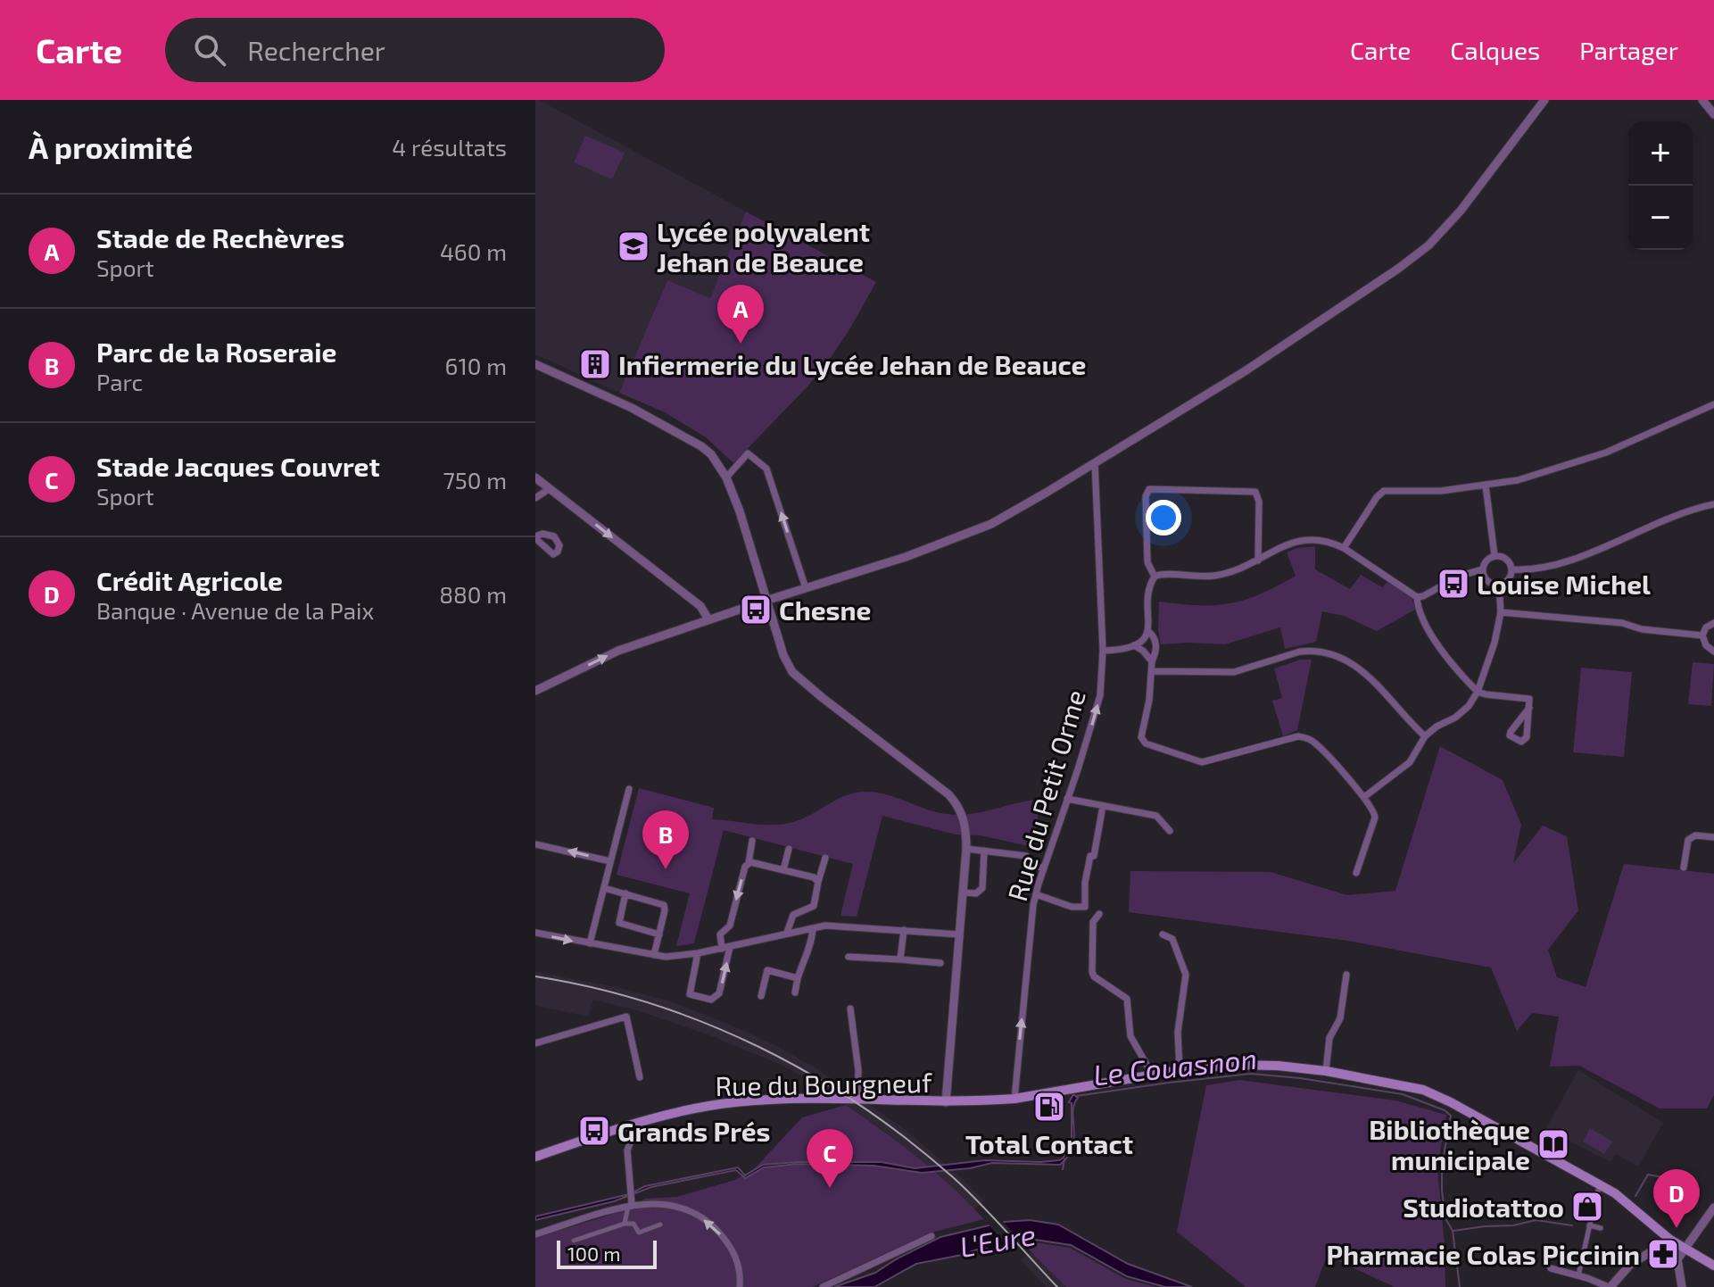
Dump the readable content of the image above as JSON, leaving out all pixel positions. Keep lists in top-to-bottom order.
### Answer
{
  "streets": {
    "main road": ["Rue du Bourgneuf"],
    "street": ["Rue du Petit Orme"]
  },
  "crossings": [
    ["Rue du Petit Orme", "Rue du Bourgneuf"]
  ],
  "one_way": ["Rue du Petit Orme"],
  "water": ["Le Couasnon", "L'Eure"],
  "places": {
    "school or university": ["Lycée polyvalent Jehan de Beauce"],
    "building": ["Infiermerie du Lycée Jehan de Beauce"],
    "bus stop": ["Louise Michel", "Chesne", "Grands Prés"],
    "fuel station": ["Total Contact"],
    "library": ["Bibliothèque municipale"],
    "shop": ["Studiotattoo"],
    "pharmacy": ["Pharmacie Colas Piccinin"]
  },
  "scale_bar": "100 m",
  "page": {
    "header": "Carte",
    "search": "Rechercher",
    "nav": ["Carte", "Calques", "Partager"],
    "heading": ["À proximité", "4 résultats"],
    "map_buttons": ["+", "−"],
    "list": [
      {
        "mark": "A",
        "name": "Stade de Rechèvres",
        "note": "Sport",
        "value": "460 m"
      },
      {
        "mark": "B",
        "name": "Parc de la Roseraie",
        "note": "Parc",
        "value": "610 m"
      },
      {
        "mark": "C",
        "name": "Stade Jacques Couvret",
        "note": "Sport",
        "value": "750 m"
      },
      {
        "mark": "D",
        "name": "Crédit Agricole",
        "note": "Banque · Avenue de la Paix",
        "value": "880 m"
      }
    ],
    "pins": [
      "A",
      "B",
      "C",
      "D"
    ],
    "scale": "100 m"
  }
}
